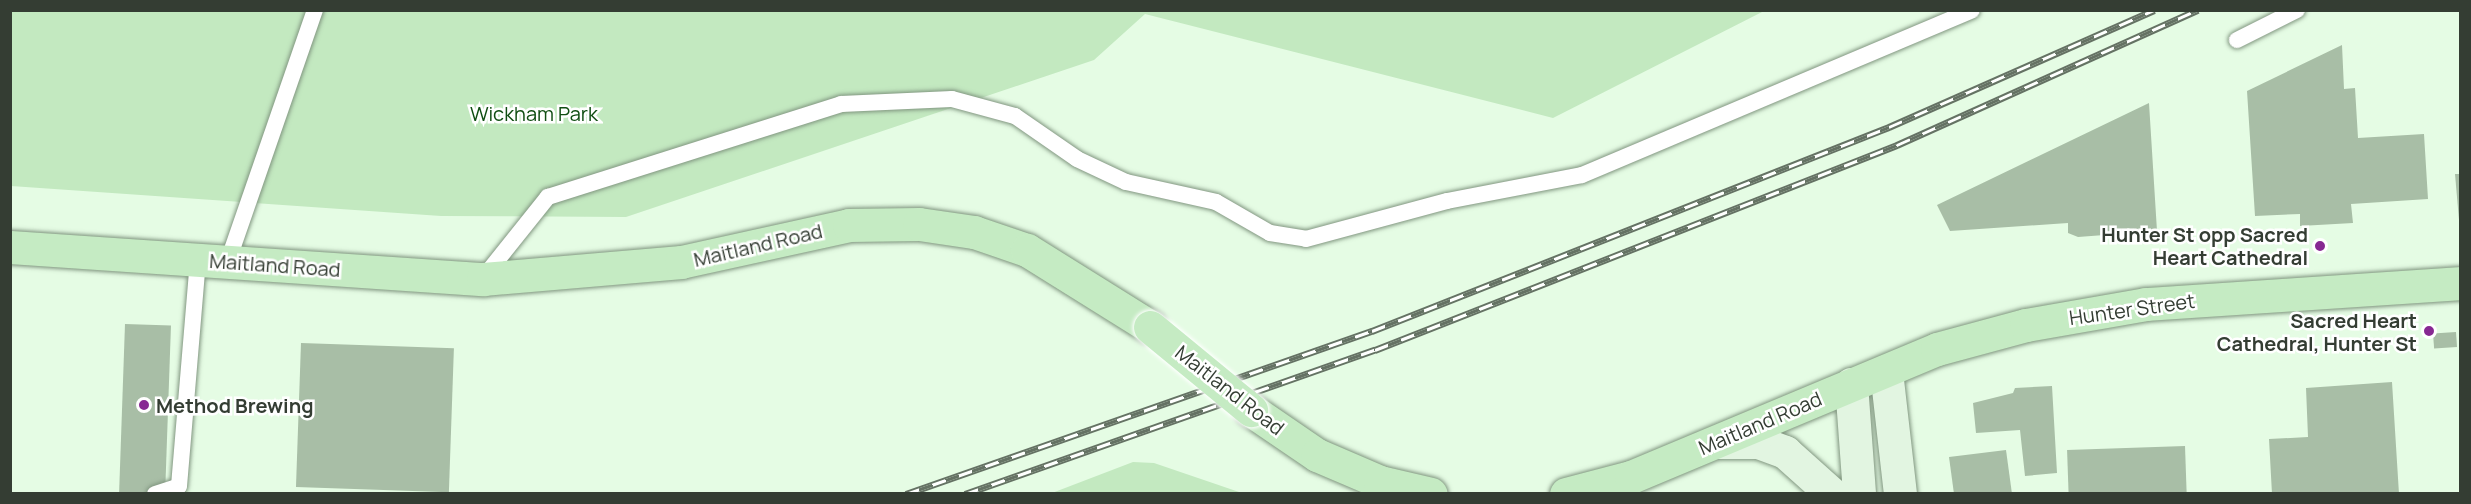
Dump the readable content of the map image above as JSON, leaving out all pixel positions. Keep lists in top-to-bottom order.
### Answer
{
  "streets": {
    "main road": ["Maitland Road", "Hunter Street"]
  },
  "crossings": [
    ["Maitland Road", "Hunter Street"]
  ],
  "parks": ["Wickham Park"],
  "places": ["Hunter St opp Sacred Heart Cathedral", "Sacred Heart Cathedral, Hunter St", "Method Brewing"]
}
